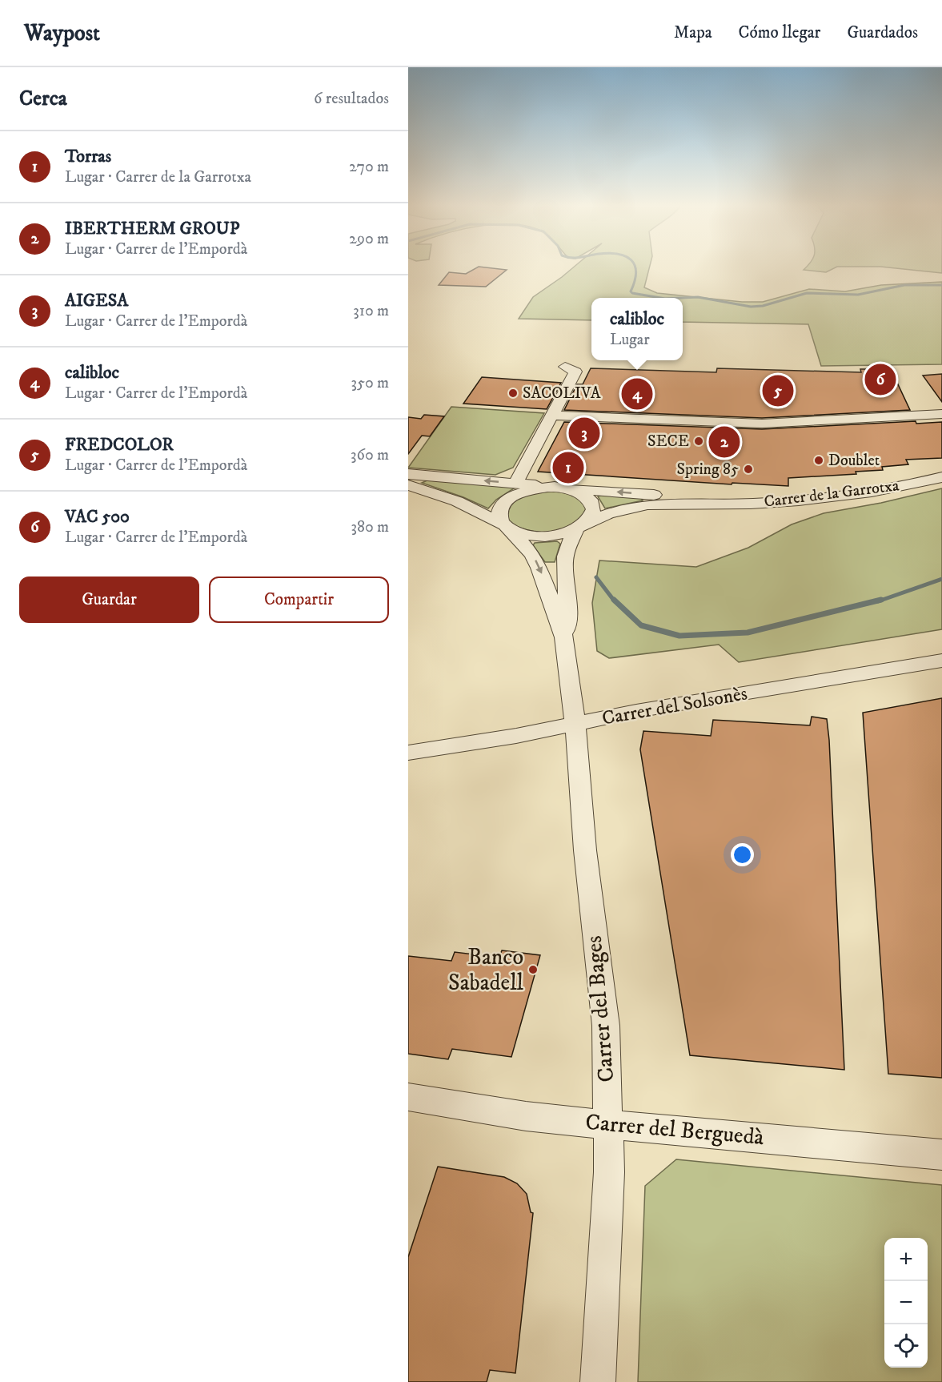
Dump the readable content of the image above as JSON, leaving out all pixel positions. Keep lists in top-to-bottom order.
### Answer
{
  "streets": {
    "street": [
      "Carrer de la Garrotxa",
      "Carrer del Solsonès",
      "Carrer del Bages",
      "Carrer del Berguedà"
    ]
  },
  "crossings": [
    ["Carrer de la Garrotxa", "Carrer del Bages"],
    ["Carrer del Solsonès", "Carrer del Bages"],
    ["Carrer del Bages", "Carrer del Berguedà"]
  ],
  "places": [
    "SACOLIVA",
    "SECE",
    "Doublet",
    "Spring 85",
    "Banco Sabadell"
  ],
  "page": {
    "header": "Waypost",
    "nav": ["Mapa", "Cómo llegar", "Guardados"],
    "heading": ["Cerca", "6 resultados"],
    "list": [
      {
        "mark": "1",
        "name": "Torras",
        "note": "Lugar · Carrer de la Garrotxa",
        "value": "270 m"
      },
      {
        "mark": "2",
        "name": "IBERTHERM GROUP",
        "note": "Lugar · Carrer de l'Empordà",
        "value": "290 m"
      },
      {
        "mark": "3",
        "name": "AIGESA",
        "note": "Lugar · Carrer de l'Empordà",
        "value": "310 m"
      },
      {
        "mark": "4",
        "name": "calibloc",
        "note": "Lugar · Carrer de l'Empordà",
        "value": "350 m"
      },
      {
        "mark": "5",
        "name": "FREDCOLOR",
        "note": "Lugar · Carrer de l'Empordà",
        "value": "360 m"
      },
      {
        "mark": "6",
        "name": "VAC 500",
        "note": "Lugar · Carrer de l'Empordà",
        "value": "380 m"
      }
    ],
    "popup": ["calibloc", "Lugar"],
    "pins": [
      "6",
      "5",
      "4",
      "3",
      "2",
      "1"
    ],
    "buttons": ["Guardar", "Compartir"],
    "map_buttons": ["+", "−"]
  }
}
